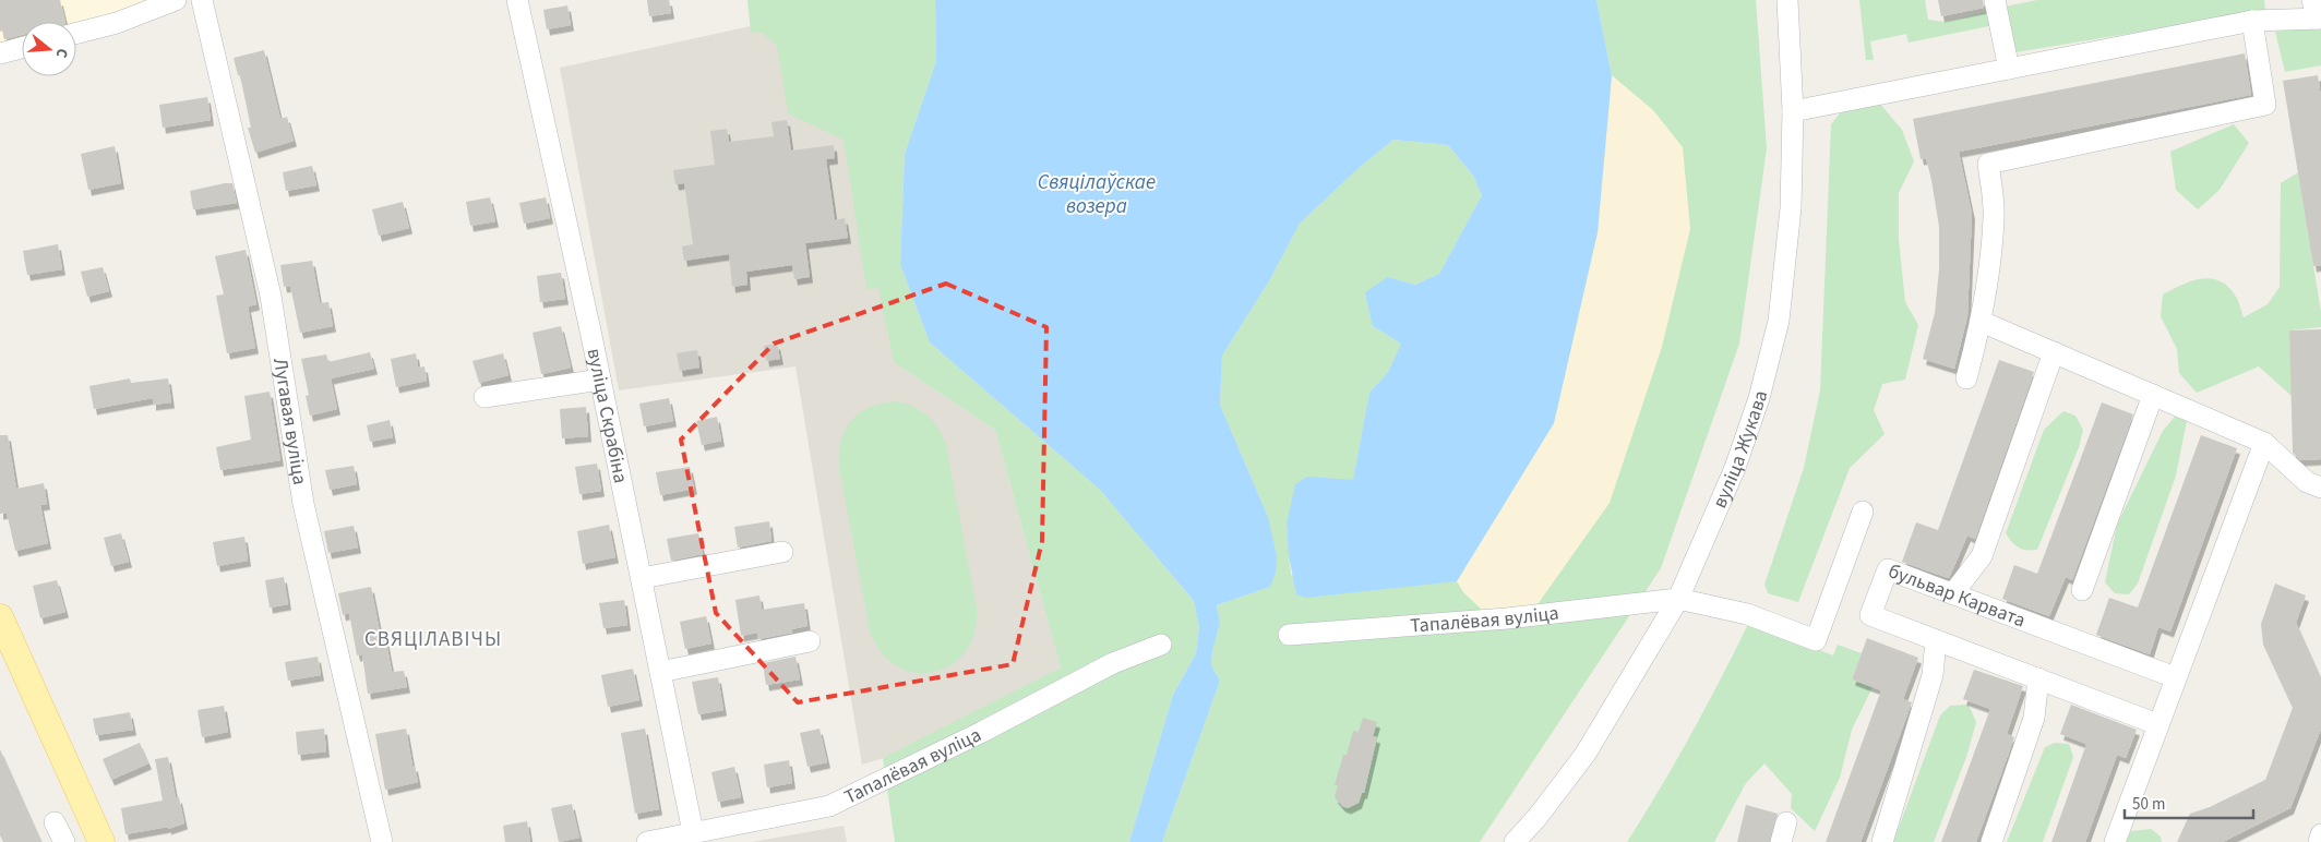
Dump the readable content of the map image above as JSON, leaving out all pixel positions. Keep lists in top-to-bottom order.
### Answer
{
  "streets": {
    "street": [
      "вуліца Скрабіна",
      "Лугавая вуліца",
      "вуліца Жукава",
      "бульвар Карвата",
      "Тапалёвая вуліца"
    ]
  },
  "crossings": [
    ["вуліца Скрабіна", "Тапалёвая вуліца"],
    ["вуліца Жукава", "Тапалёвая вуліца"]
  ],
  "districts": ["СВЯЦІЛАВІЧЫ"],
  "water": ["Свяцілаўскае возера"],
  "scale_bar": "50 m",
  "north": "right"
}
